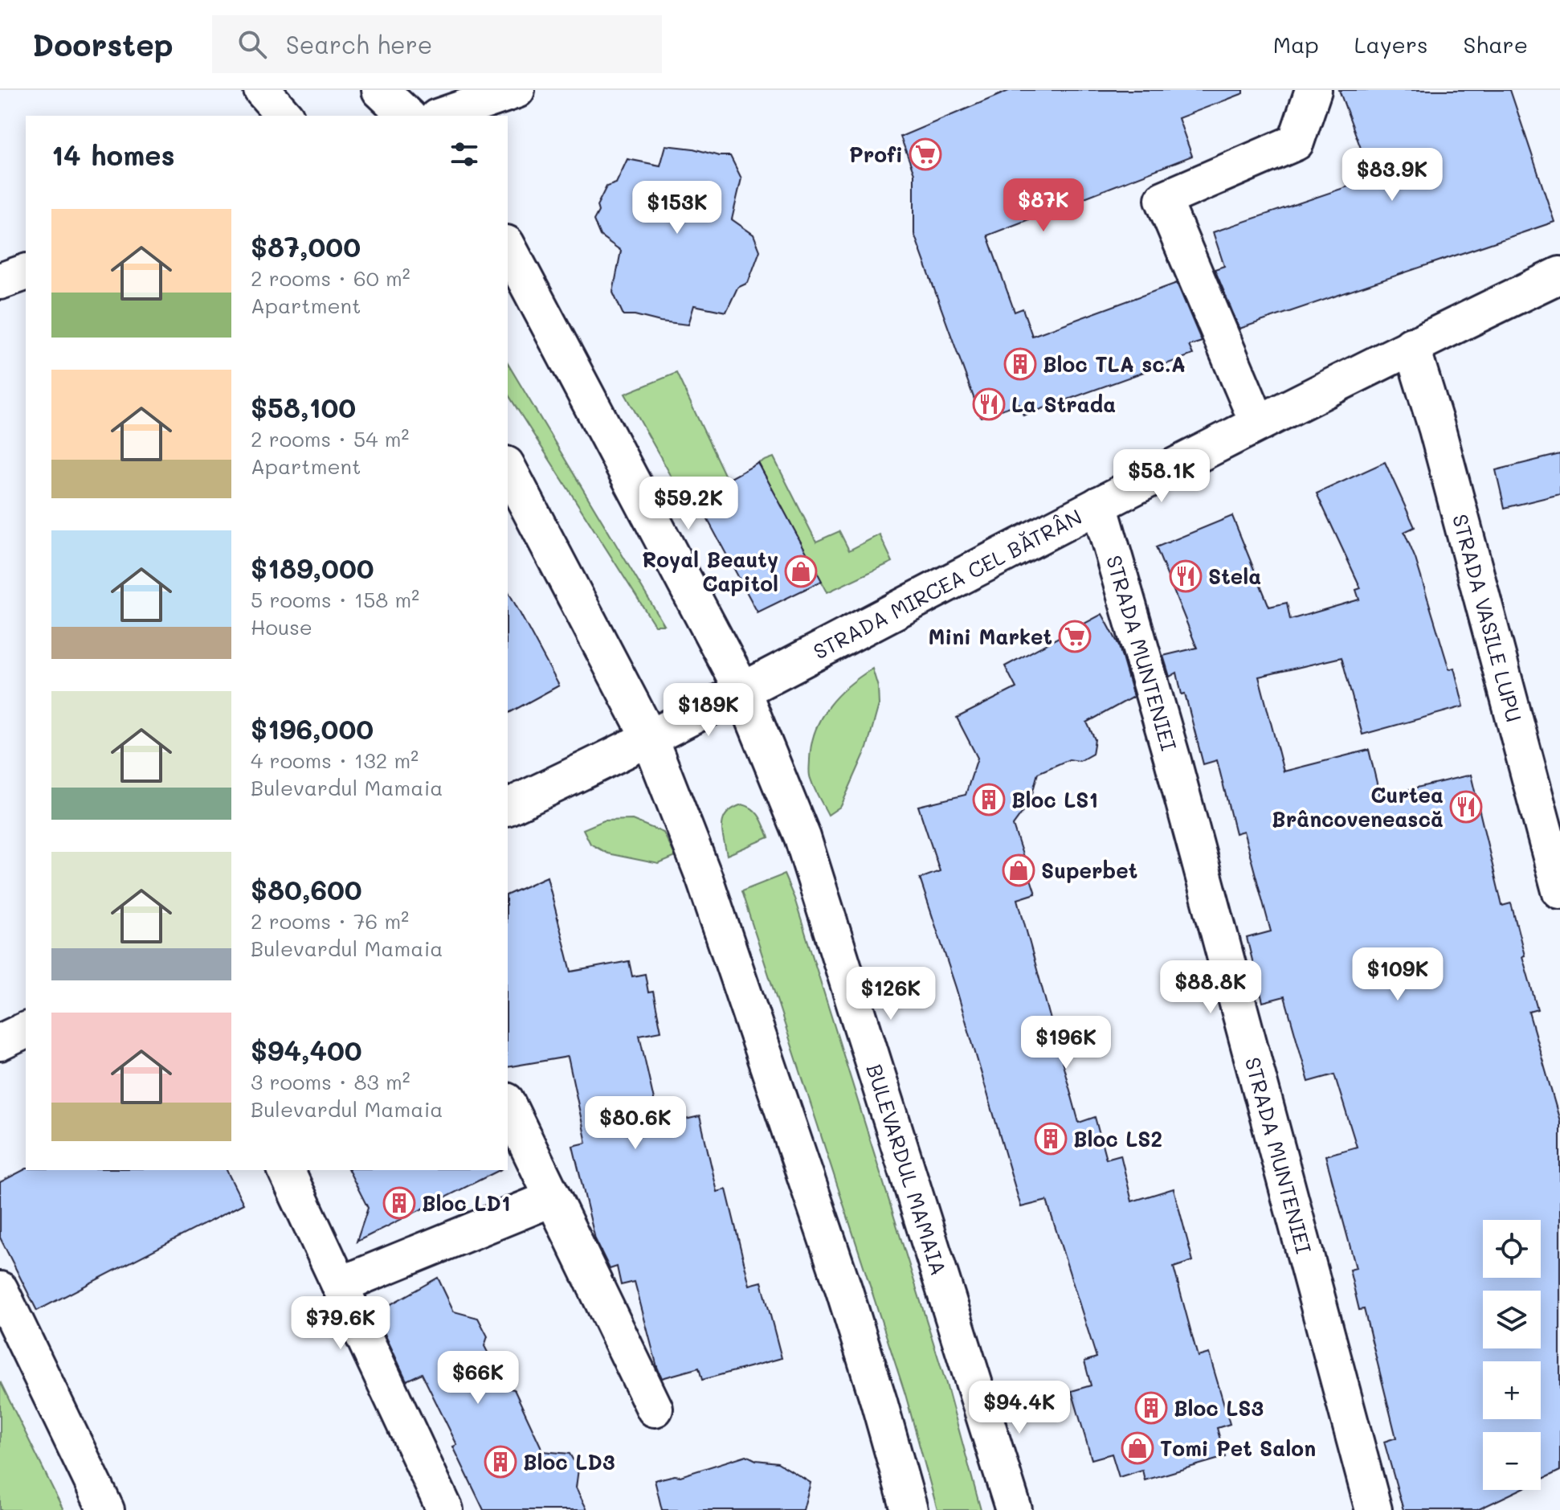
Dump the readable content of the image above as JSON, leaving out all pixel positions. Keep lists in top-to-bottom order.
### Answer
{
  "streets": {
    "main road": [
      "STRADA MIRCEA CEL BĂTRÂN",
      "STRADA VASILE LUPU",
      "STRADA MUNTENIEI",
      "BULEVARDUL MAMAIA"
    ]
  },
  "crossings": [
    ["STRADA MIRCEA CEL BĂTRÂN", "STRADA VASILE LUPU"],
    ["STRADA MIRCEA CEL BĂTRÂN", "STRADA MUNTENIEI"],
    ["STRADA MIRCEA CEL BĂTRÂN", "BULEVARDUL MAMAIA"]
  ],
  "places": {
    "supermarket": ["Profi", "Mini Market"],
    "building": [
      "Bloc TLA sc.A",
      "Bloc LS1",
      "Bloc LS2",
      "Bloc LD1",
      "Bloc LS3",
      "Bloc LD3"
    ],
    "restaurant": ["La Strada", "Stela", "Curtea Brâncovenească"],
    "shop": ["Royal Beauty Capitol", "Superbet", "Tomi Pet Salon"]
  },
  "page": {
    "header": "Doorstep",
    "search": "Search here",
    "nav": ["Map", "Layers", "Share"],
    "heading": "14 homes",
    "price": [
      "$83.9K",
      "$87K",
      "$153K",
      "$58.1K",
      "$59.2K",
      "$189K",
      "$109K",
      "$88.8K",
      "$126K",
      "$196K",
      "$80.6K",
      "$79.6K",
      "$66K",
      "$94.4K"
    ],
    "list": [
      {
        "name": "$87,000",
        "note": "2 rooms · 60 m² · Apartment"
      },
      {
        "name": "$58,100",
        "note": "2 rooms · 54 m² · Apartment"
      },
      {
        "name": "$189,000",
        "note": "5 rooms · 158 m² · House"
      },
      {
        "name": "$196,000",
        "note": "4 rooms · 132 m² · Bulevardul Mamaia"
      },
      {
        "name": "$80,600",
        "note": "2 rooms · 76 m² · Bulevardul Mamaia"
      },
      {
        "name": "$94,400",
        "note": "3 rooms · 83 m² · Bulevardul Mamaia"
      }
    ],
    "map_buttons": ["+", "−"]
  }
}
